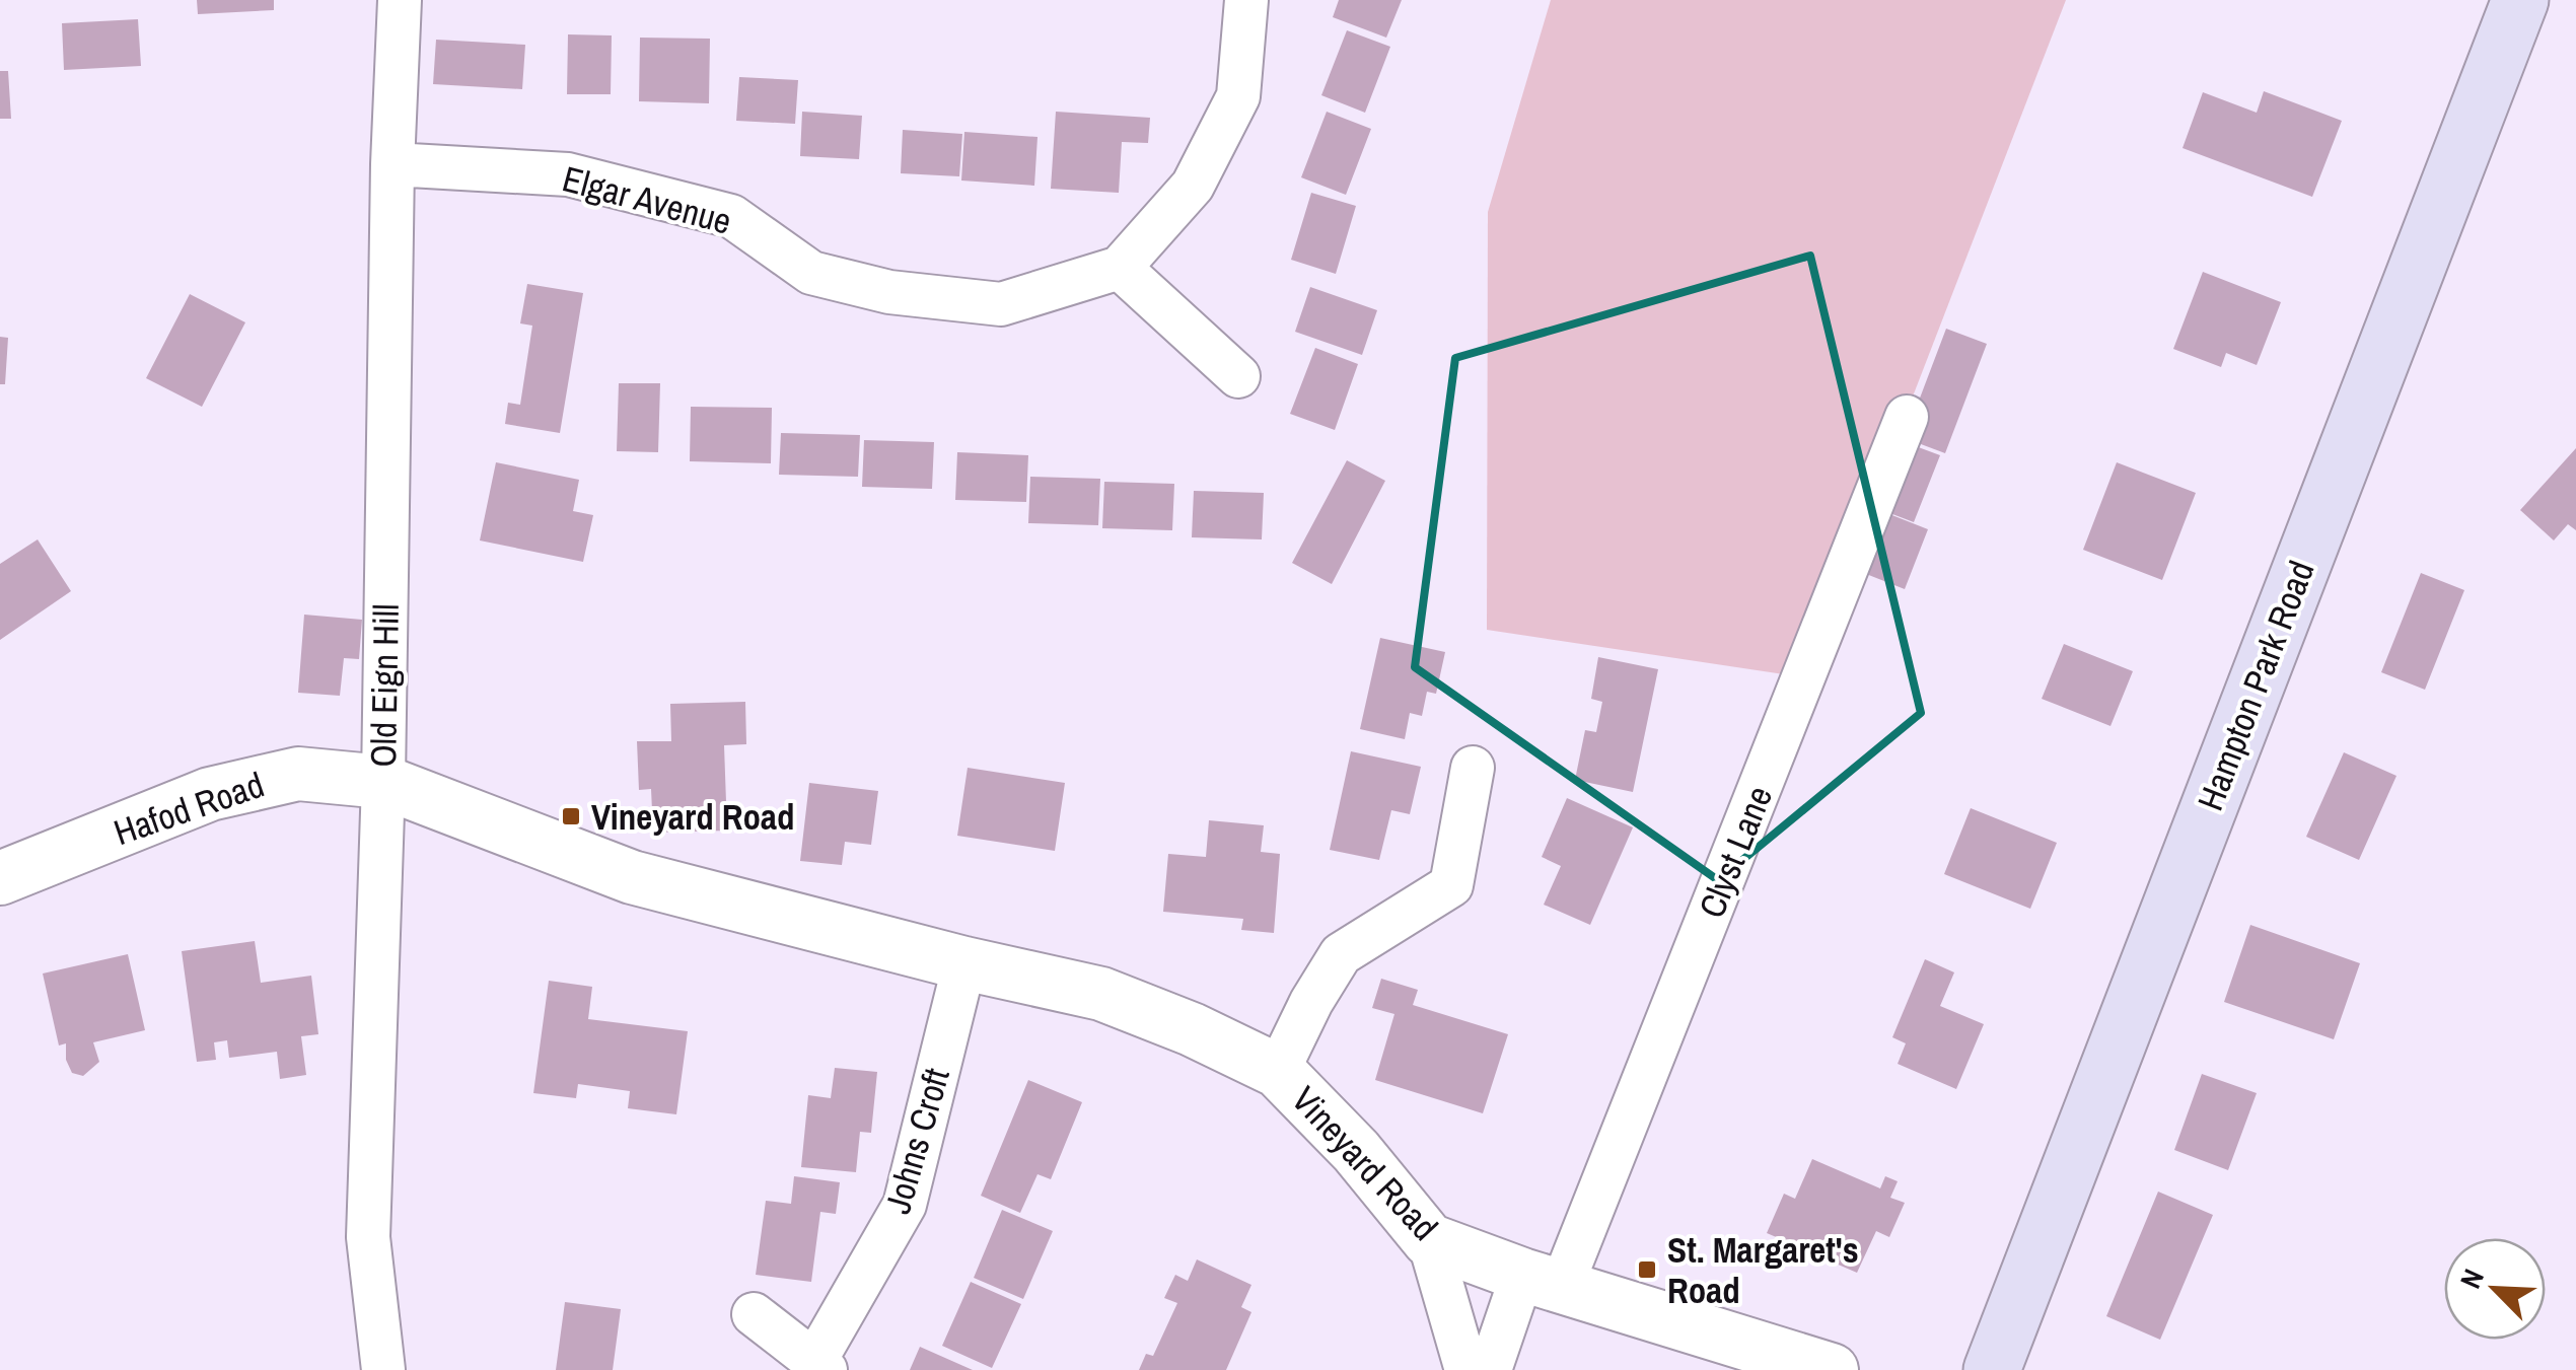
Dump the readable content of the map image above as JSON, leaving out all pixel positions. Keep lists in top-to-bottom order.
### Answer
{
  "streets": {
    "main road": ["Hampton Park Road"],
    "street": [
      "Elgar Avenue",
      "Old Eign Hill",
      "Hafod Road",
      "Clyst Lane",
      "Johns Croft",
      "Vineyard Road"
    ]
  },
  "crossings": [
    ["Elgar Avenue", "Old Eign Hill"],
    ["Old Eign Hill", "Hafod Road"],
    ["Old Eign Hill", "Vineyard Road"],
    ["Hafod Road", "Vineyard Road"],
    ["Clyst Lane", "Vineyard Road"],
    ["Johns Croft", "Vineyard Road"]
  ],
  "places": {
    "transit": ["Vineyard Road", "St. Margaret's Road"]
  },
  "north": "top left"
}
